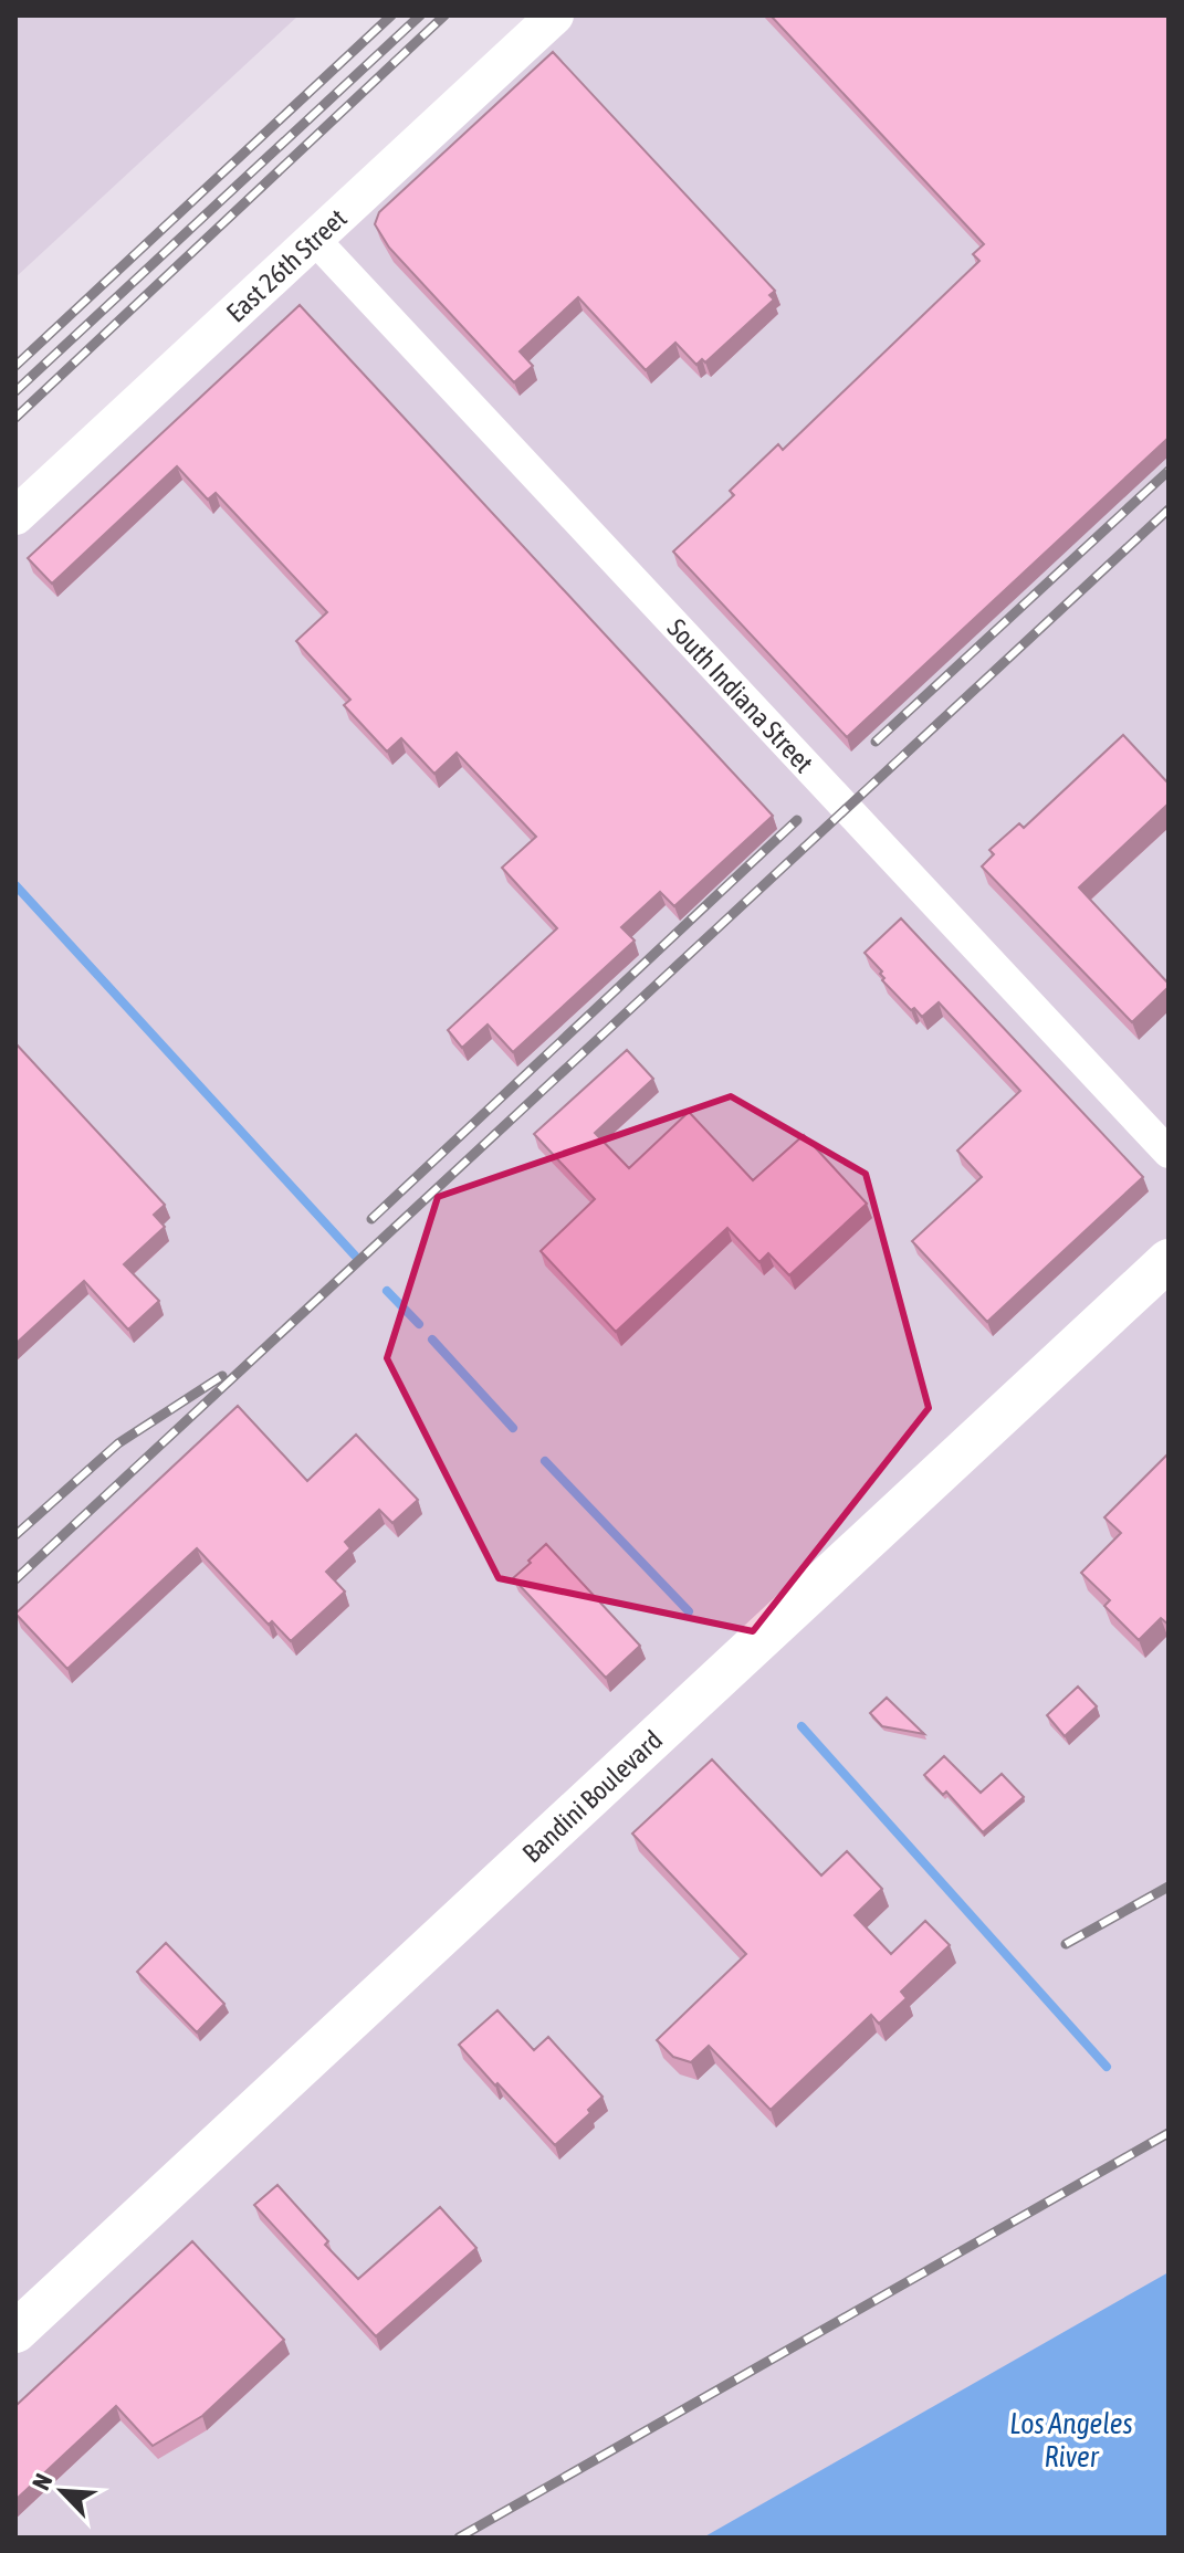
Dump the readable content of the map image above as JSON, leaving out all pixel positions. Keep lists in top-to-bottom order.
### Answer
{
  "streets": {
    "main road": ["Bandini Boulevard"],
    "street": ["East 26th Street", "South Indiana Street"]
  },
  "crossings": [
    ["East 26th Street", "South Indiana Street"]
  ],
  "water": ["Los Angeles River"],
  "north": "top left"
}
